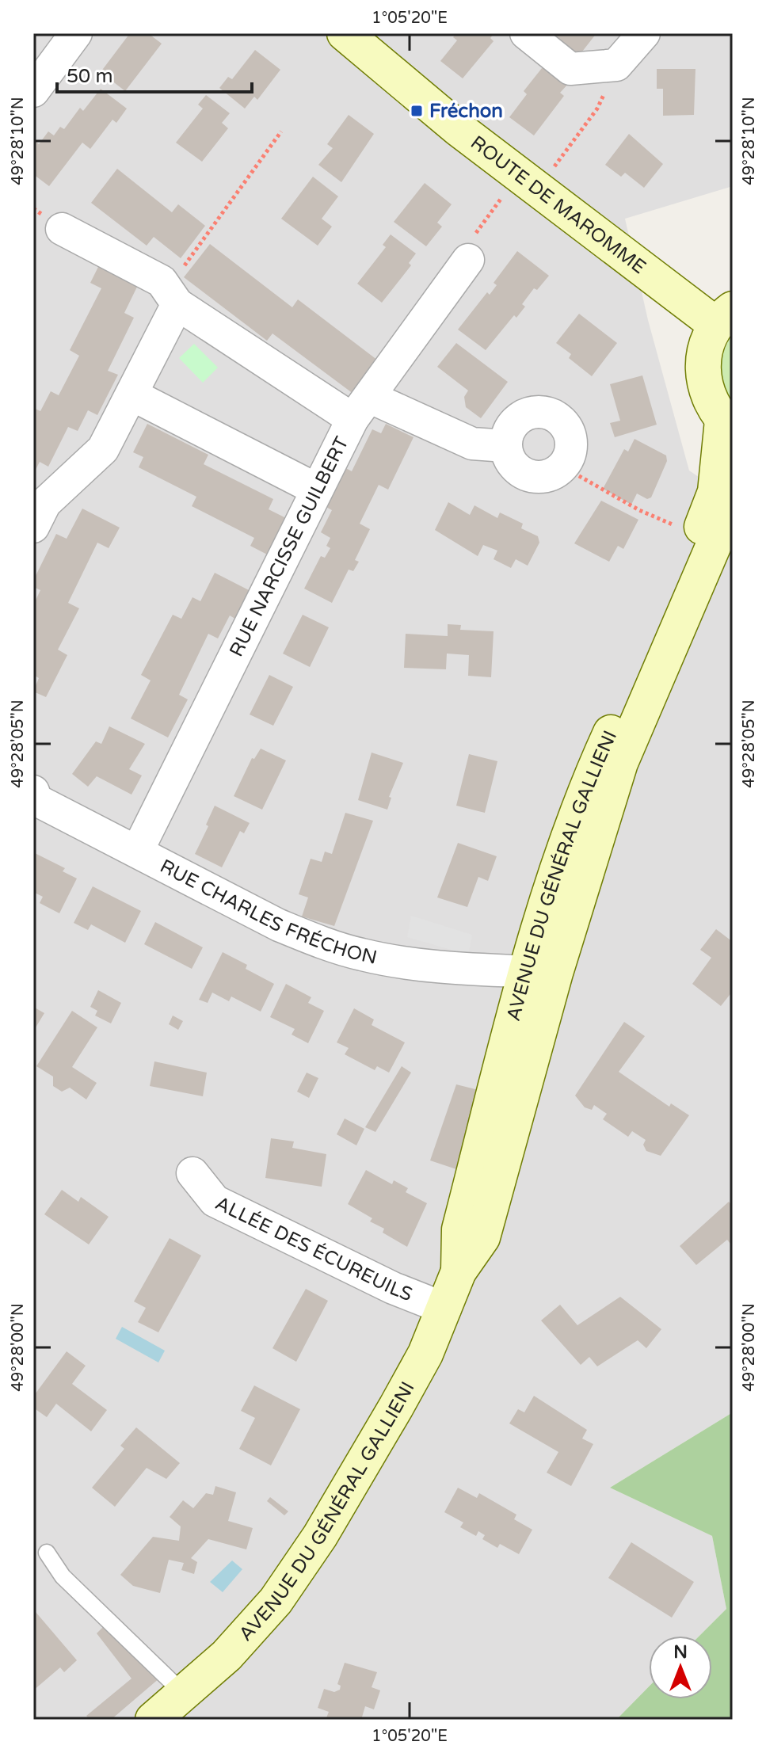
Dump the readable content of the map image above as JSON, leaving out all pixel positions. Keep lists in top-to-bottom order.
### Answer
{
  "streets": {
    "street": [
      "ROUTE DE MAROMME",
      "RUE NARCISSE GUILBERT",
      "AVENUE DU GÉNÉRAL GALLIENI",
      "RUE CHARLES FRÉCHON",
      "ALLÉE DES ÉCUREUILS"
    ]
  },
  "crossings": [
    ["RUE NARCISSE GUILBERT", "RUE CHARLES FRÉCHON"],
    ["AVENUE DU GÉNÉRAL GALLIENI", "RUE CHARLES FRÉCHON"],
    ["AVENUE DU GÉNÉRAL GALLIENI", "ALLÉE DES ÉCUREUILS"]
  ],
  "places": {
    "transit": ["Fréchon"]
  },
  "scale_bar": "50 m",
  "north": "top",
  "coordinates": [
    "1°05'20\"E",
    "49°28'10\"N",
    "49°28'05\"N",
    "49°28'00\"N"
  ]
}
